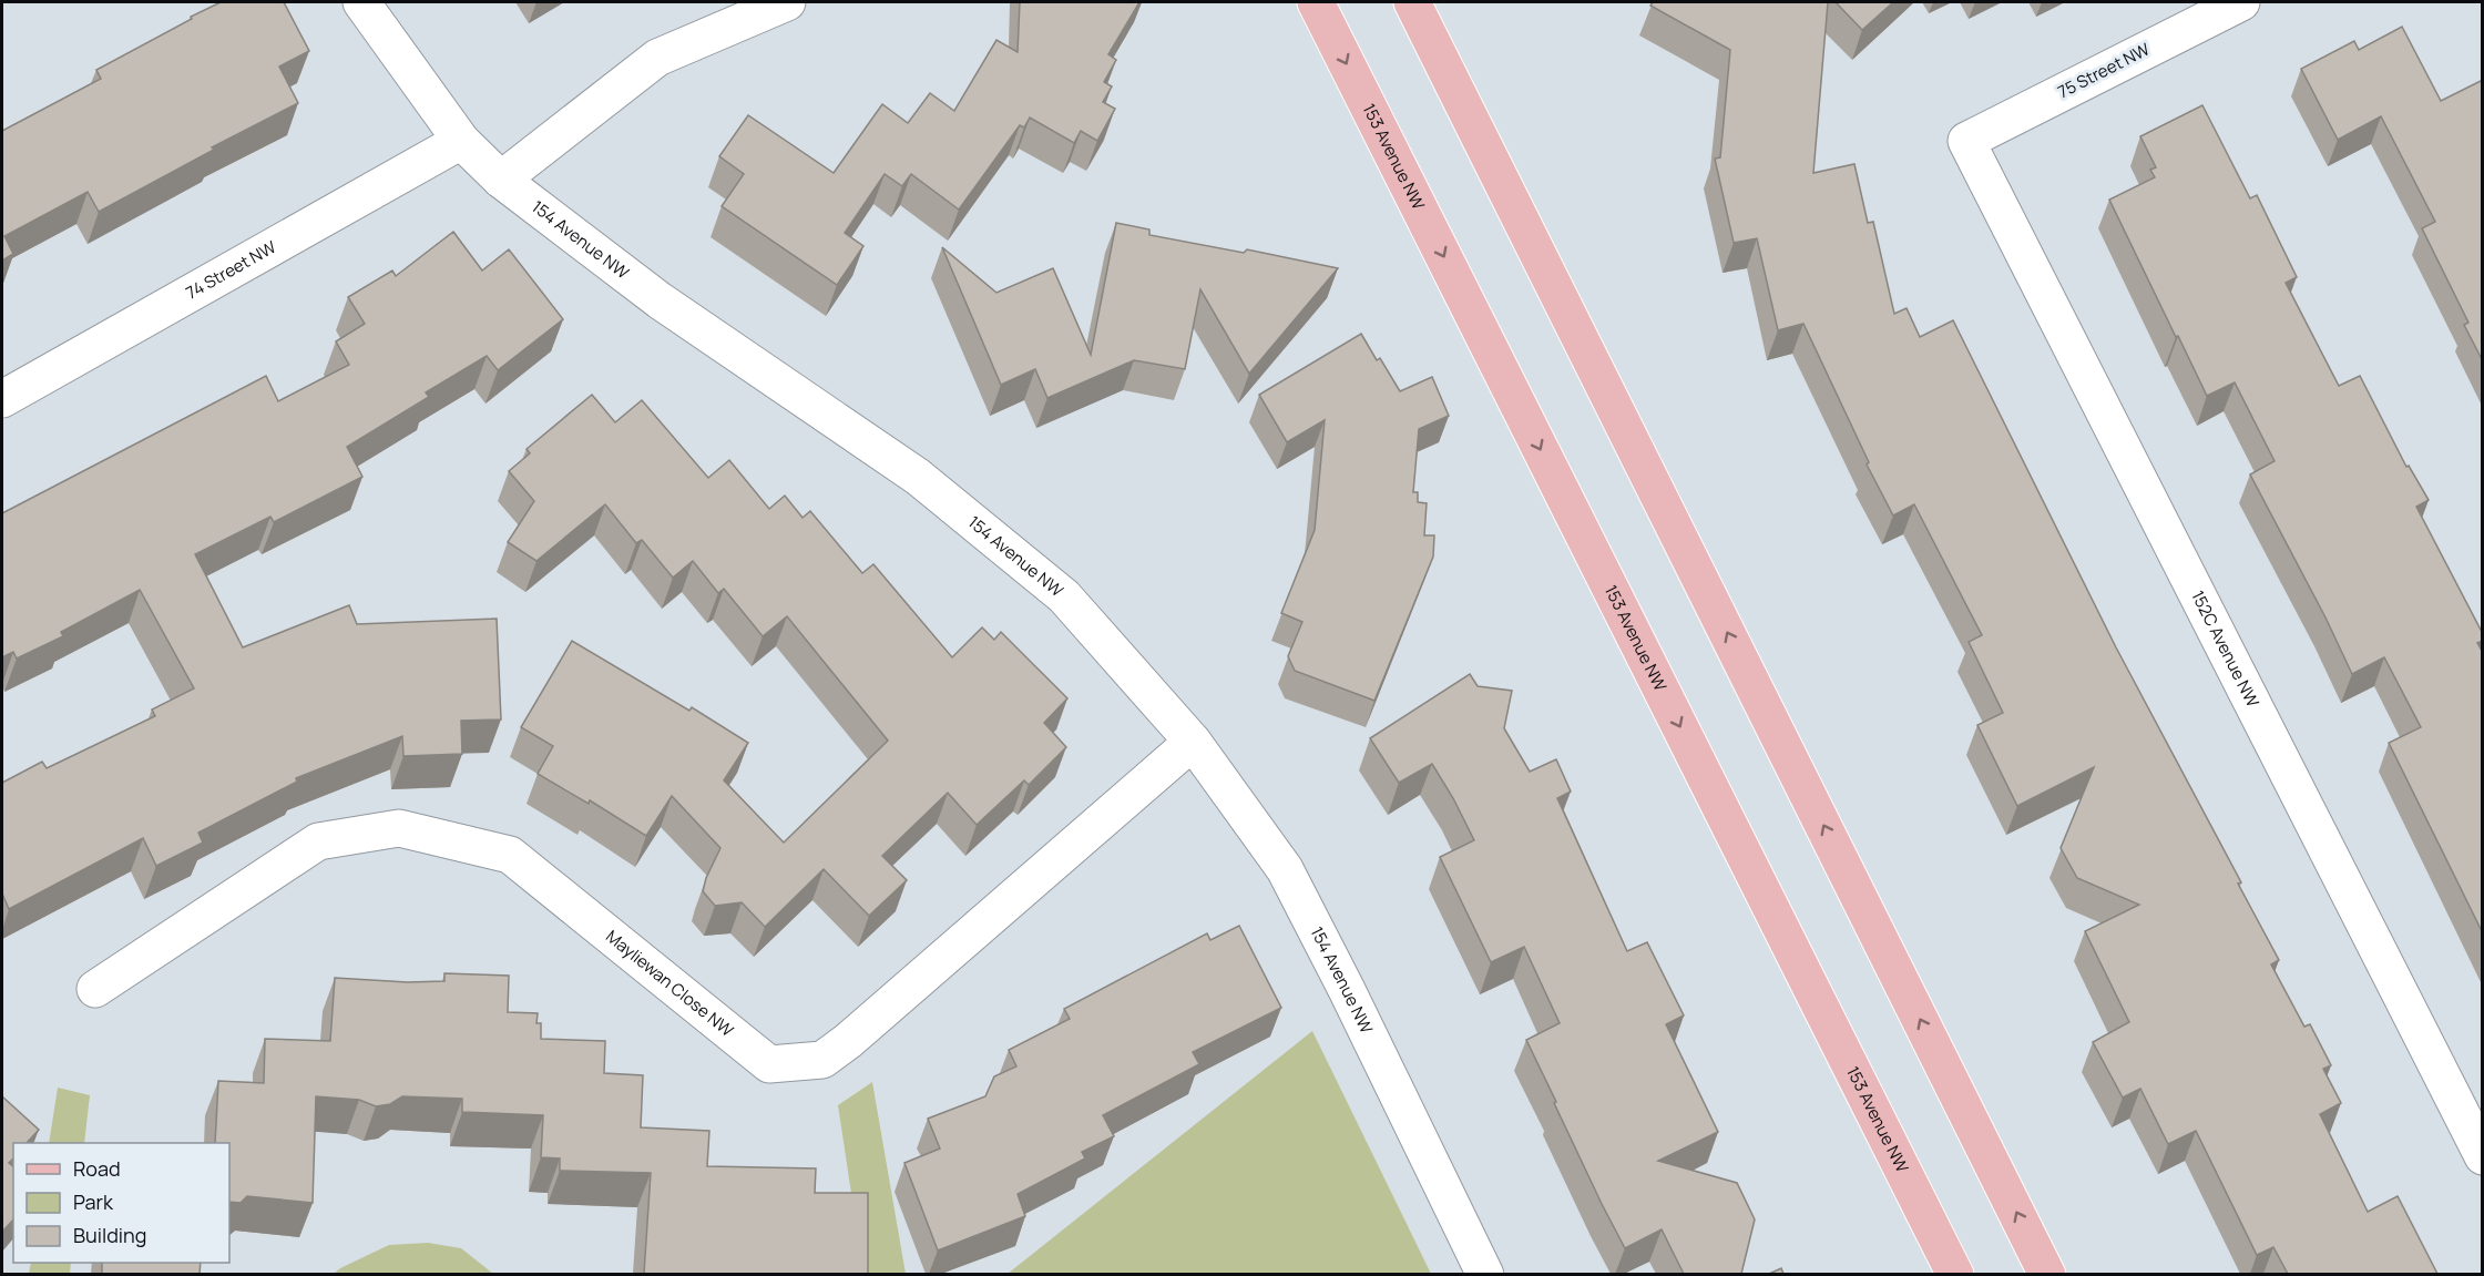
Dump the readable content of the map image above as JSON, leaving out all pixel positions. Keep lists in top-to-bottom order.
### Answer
{
  "streets": {
    "main road": ["153 Avenue NW"],
    "street": [
      "75 Street NW",
      "154 Avenue NW",
      "74 Street NW",
      "152C Avenue NW",
      "Mayliewan Close NW"
    ]
  },
  "crossings": [
    ["75 Street NW", "152C Avenue NW"],
    ["154 Avenue NW", "74 Street NW"],
    ["154 Avenue NW", "Mayliewan Close NW"]
  ],
  "legend": ["Road", "Park", "Building"]
}
